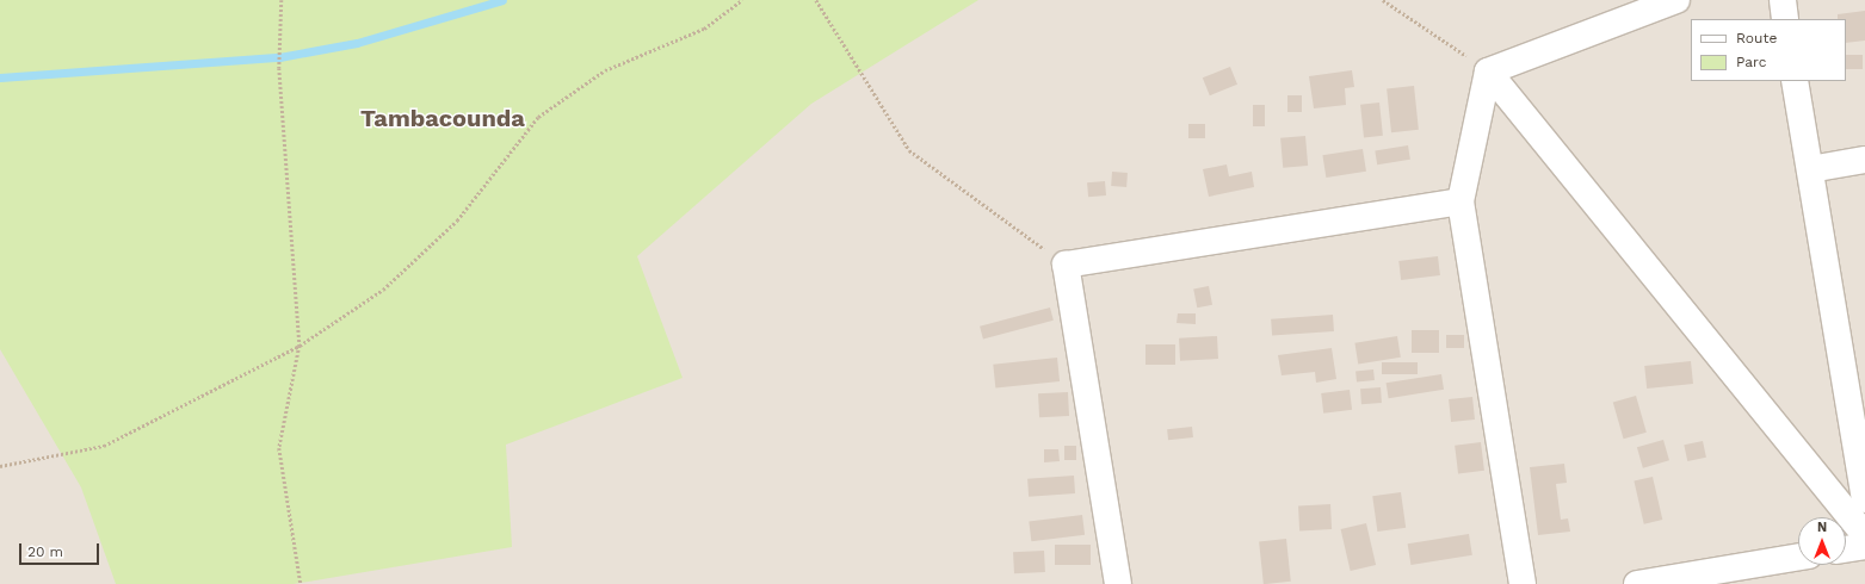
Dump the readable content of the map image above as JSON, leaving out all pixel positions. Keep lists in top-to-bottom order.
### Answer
{
  "districts": ["Tambacounda"],
  "legend": ["Route", "Parc"],
  "scale_bar": "20 m",
  "north": "top"
}
